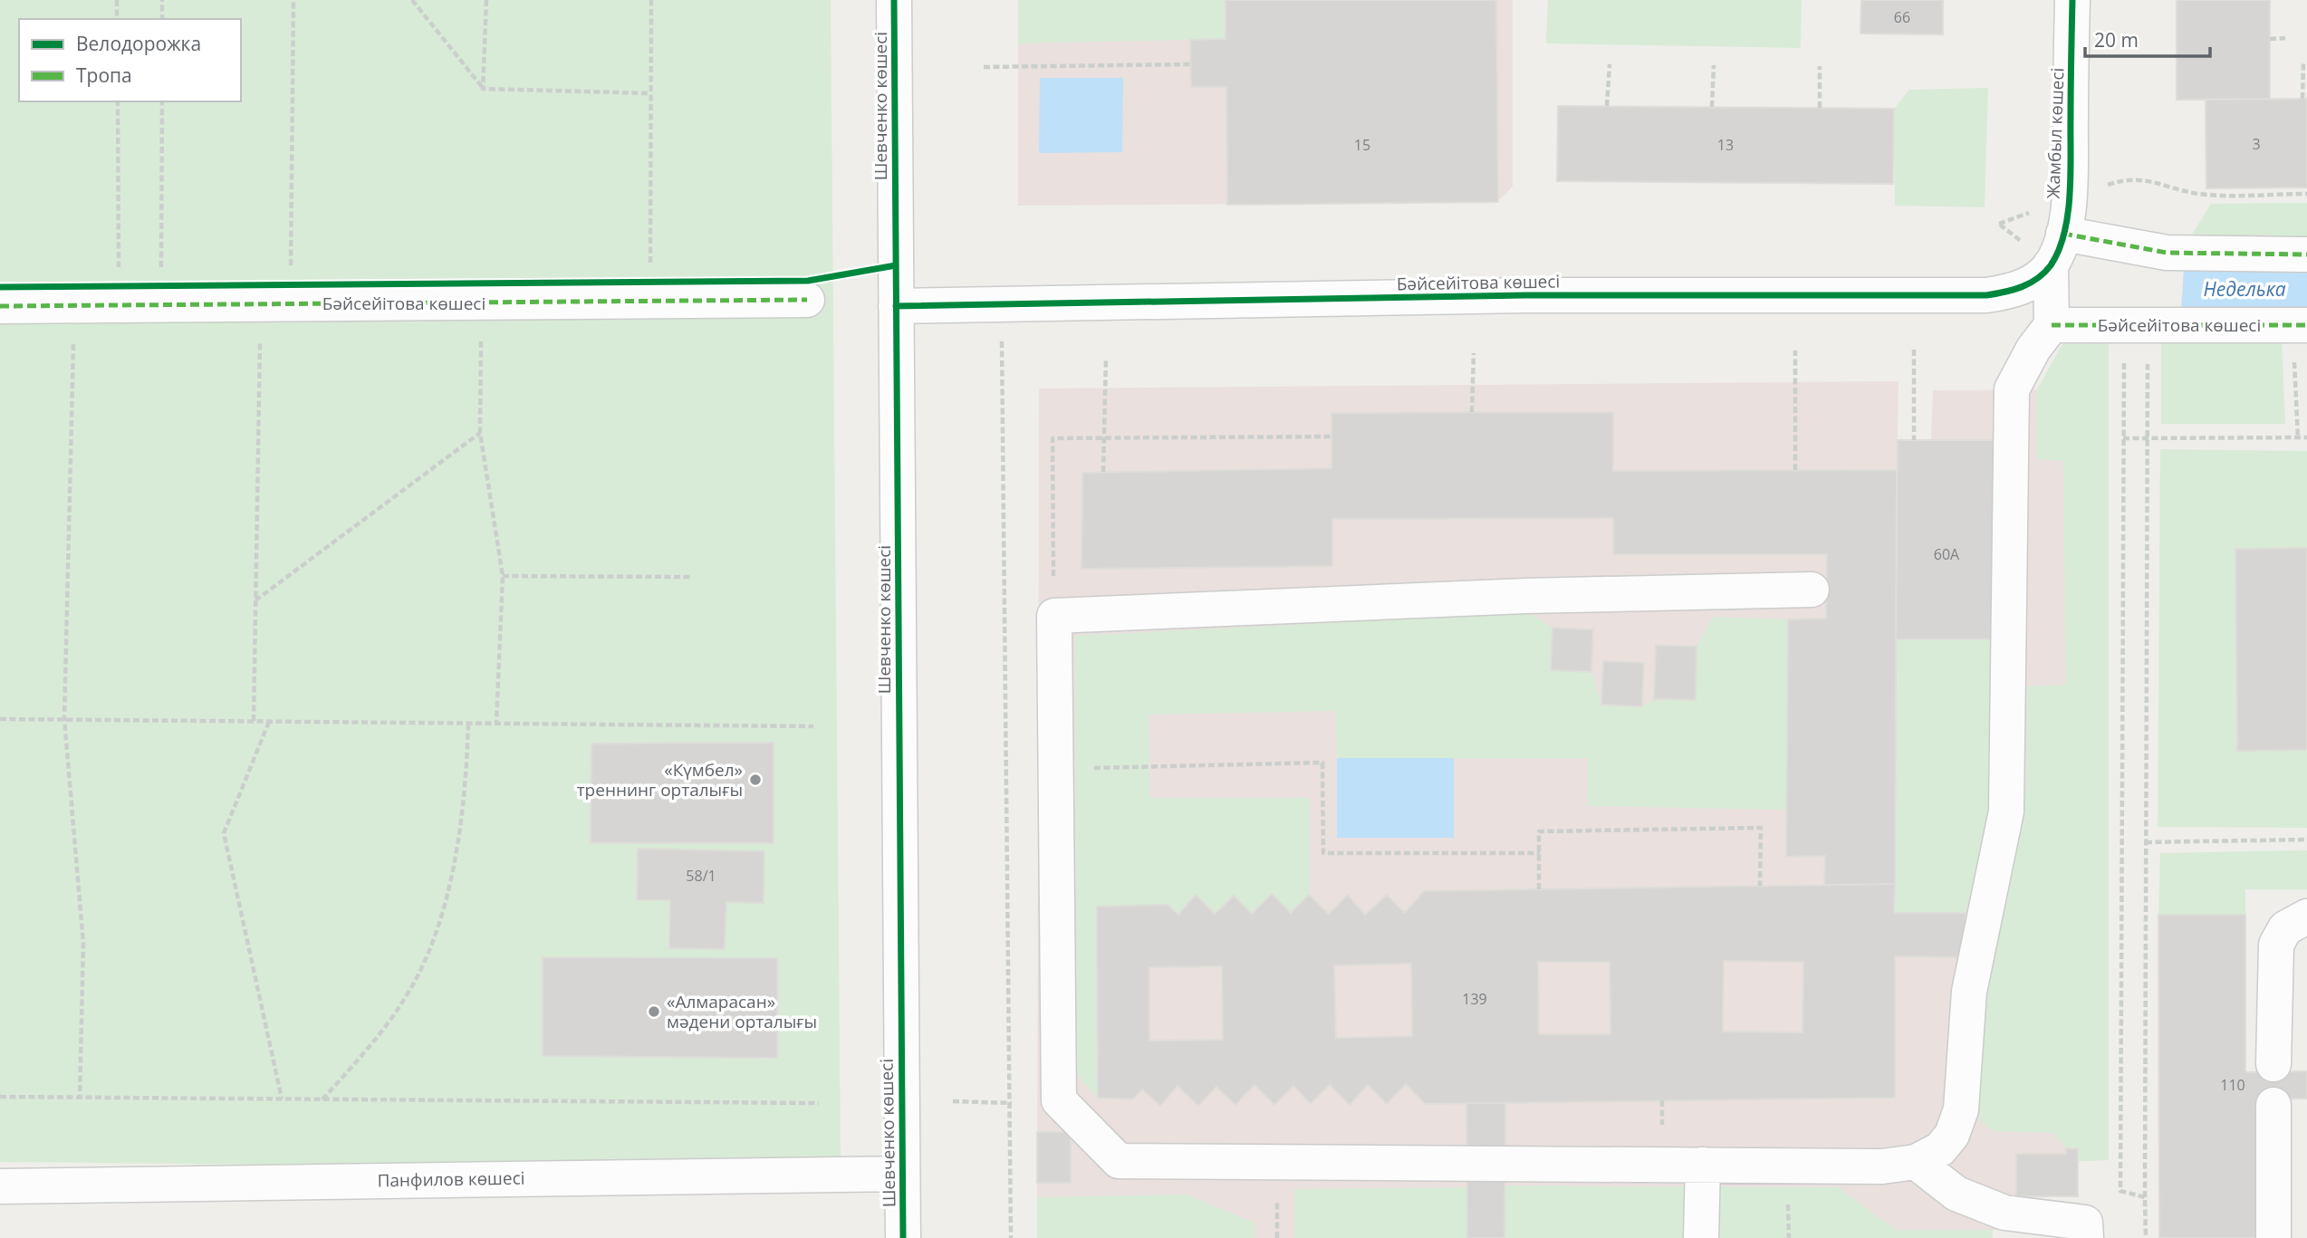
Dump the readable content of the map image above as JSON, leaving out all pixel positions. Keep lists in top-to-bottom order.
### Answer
{
  "streets": {
    "street": [
      "Шевченко көшесі",
      "Жамбыл көшесі",
      "Бәйсейітова көшесі",
      "Панфилов көшесі"
    ]
  },
  "crossings": [
    ["Шевченко көшесі", "Бәйсейітова көшесі"],
    ["Шевченко көшесі", "Панфилов көшесі"],
    ["Жамбыл көшесі", "Бәйсейітова көшесі"]
  ],
  "water": ["Неделька"],
  "places": ["«Күмбел» треннинг орталығы", "«Алмарасан» мәдени орталығы"],
  "house_numbers": [
    "66",
    "3",
    "15",
    "13",
    "60А",
    "58/1",
    "139",
    "110"
  ],
  "legend": ["Велодорожка", "Тропа"],
  "scale_bar": "20 m"
}
